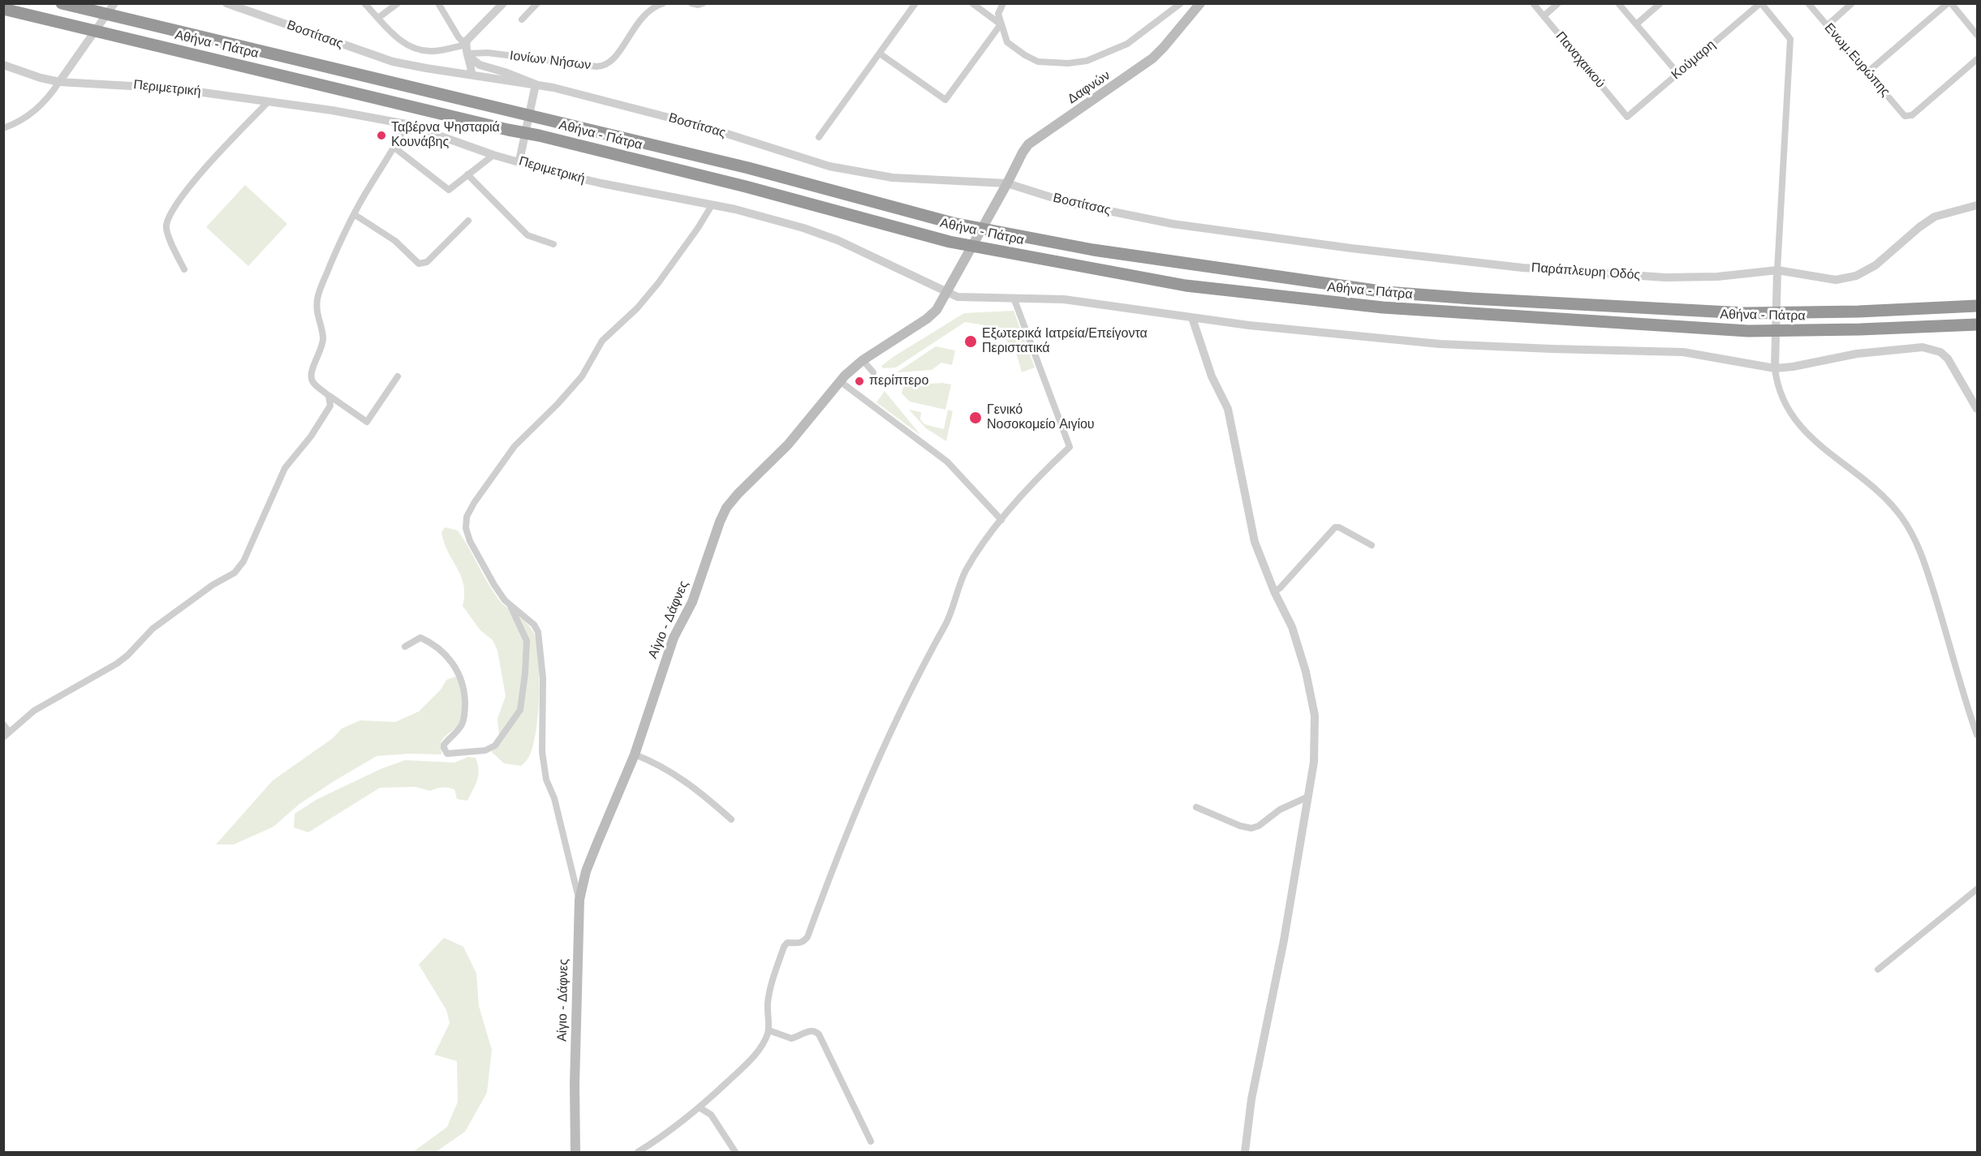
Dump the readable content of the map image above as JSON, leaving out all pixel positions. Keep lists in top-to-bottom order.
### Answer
{
  "streets": {
    "highway": ["Αθήνα - Πάτρα"],
    "main road": ["Δαφνών", "Αίγιο - Δάφνες"],
    "street": [
      "Βοστίτσας",
      "Παναχαικού",
      "Κούμαρη",
      "Ενωμ.Ευρώπης",
      "Ιονίων Νήσων",
      "Περιμετρική",
      "Παράπλευρη Οδός"
    ]
  },
  "crossings": [
    ["Βοστίτσας", "Δαφνών"],
    ["Βοστίτσας", "Παράπλευρη Οδός"],
    ["Παναχαικού", "Κούμαρη"],
    ["Δαφνών", "Αίγιο - Δάφνες"],
    ["Περιμετρική", "Αίγιο - Δάφνες"]
  ],
  "places": [
    "Ταβέρνα Ψησταριά Κουνάβης",
    "Εξωτερικά Ιατρεία/Επείγοντα Περιστατικά",
    "περίπτερο",
    "Γενικό Νοσοκομείο Αιγίου"
  ]
}
